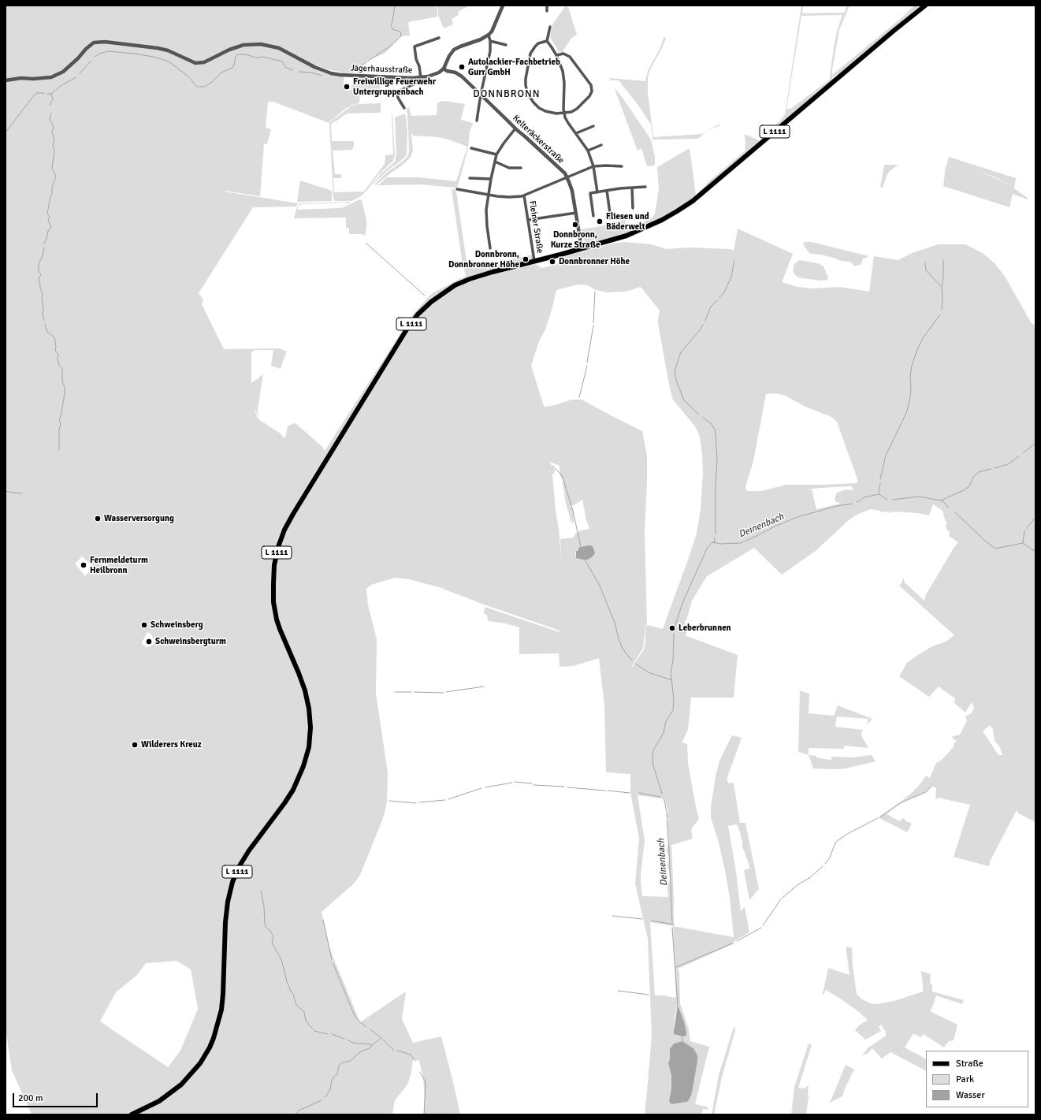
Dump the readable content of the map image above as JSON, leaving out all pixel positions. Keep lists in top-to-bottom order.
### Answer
{
  "streets": {
    "main road": ["L 1111"],
    "street": ["Jägerhausstraße", "Kelteräckerstraße", "Fleiner Straße"]
  },
  "crossings": [
    ["Jägerhausstraße", "Kelteräckerstraße"],
    ["L 1111", "Kelteräckerstraße"],
    ["L 1111", "Fleiner Straße"]
  ],
  "districts": ["DONNBRONN"],
  "water": ["Deinenbach"],
  "places": [
    "Autolackier-Fachbetrieb Gurr GmbH",
    "Freiwillige Feuerwehr Untergruppenbach",
    "Fliesen und Bäderwelt",
    "Donnbronn, Kurze Straße",
    "Donnbronn, Donnbronner Höhe",
    "Donnbronner Höhe",
    "Wasserversorgung",
    "Fernmeldeturm Heilbronn",
    "Schweinsberg",
    "Leberbrunnen",
    "Schweinsbergturm",
    "Wilderers Kreuz"
  ],
  "legend": ["Straße", "Park", "Wasser"],
  "scale_bar": "200 m"
}
